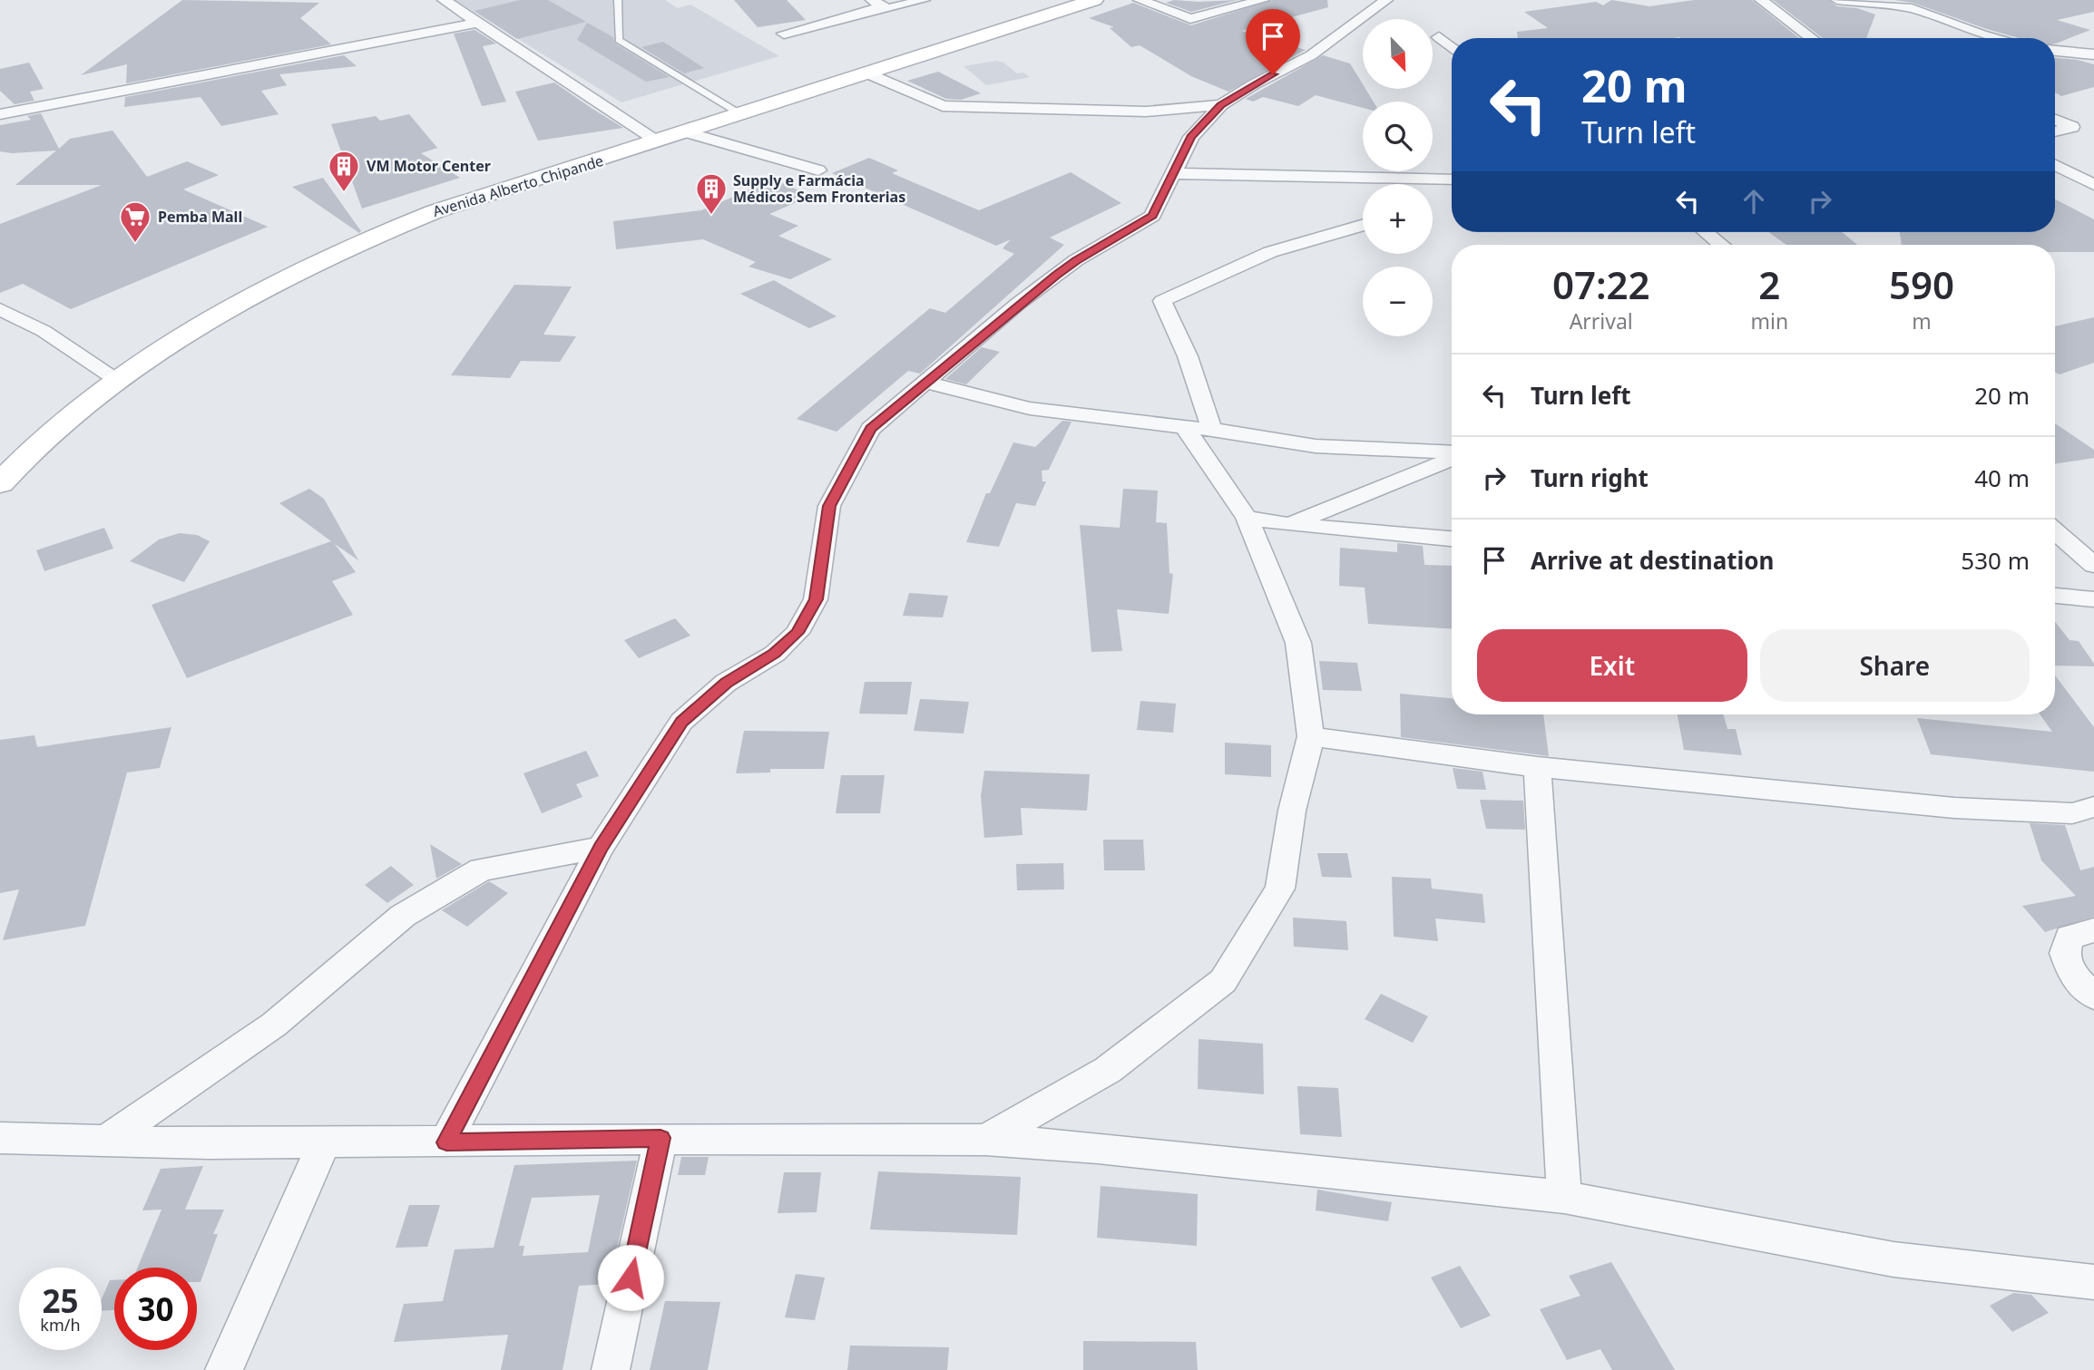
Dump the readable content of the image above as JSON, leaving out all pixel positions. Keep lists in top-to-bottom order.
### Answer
{
  "streets": {
    "main road": ["Avenida Alberto Chipande"]
  },
  "places": {
    "building": ["VM Motor Center", "Supply e Farmácia Médicos Sem Fronterias"],
    "supermarket": ["Pemba Mall"]
  },
  "north": "bottom right",
  "page": {
    "map_buttons": ["+", "−"],
    "turn": ["20 m", "Turn left"],
    "eta": [
      "07:22",
      "Arrival",
      "2",
      "min",
      "590",
      "m"
    ],
    "list": [
      {
        "name": "Turn left",
        "value": "20 m"
      },
      {
        "name": "Turn right",
        "value": "40 m"
      },
      {
        "name": "Arrive at destination",
        "value": "530 m"
      }
    ],
    "buttons": ["Exit", "Share"],
    "speed": "25 km/h",
    "limit": "30"
  }
}
